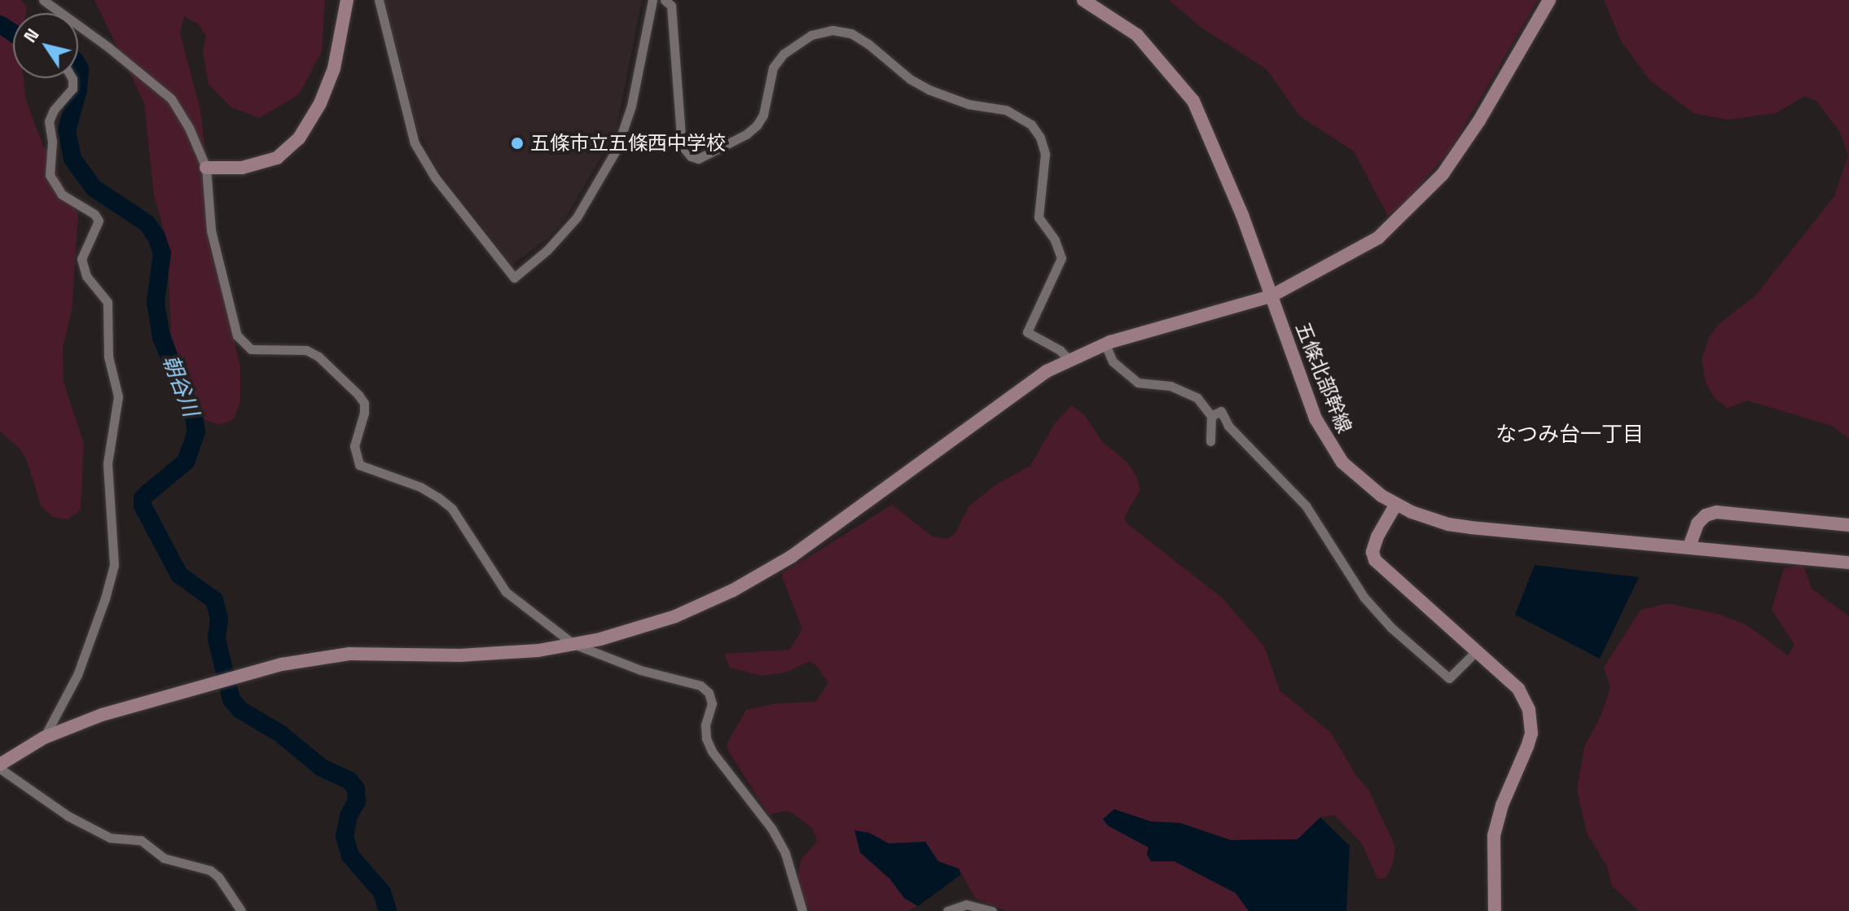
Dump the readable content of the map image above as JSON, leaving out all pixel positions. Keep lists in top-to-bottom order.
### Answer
{
  "streets": {
    "street": ["五條北部幹線"]
  },
  "districts": ["なつみ台一丁目"],
  "water": ["朝谷川"],
  "places": ["五條市立五條西中学校"],
  "north": "top left"
}
